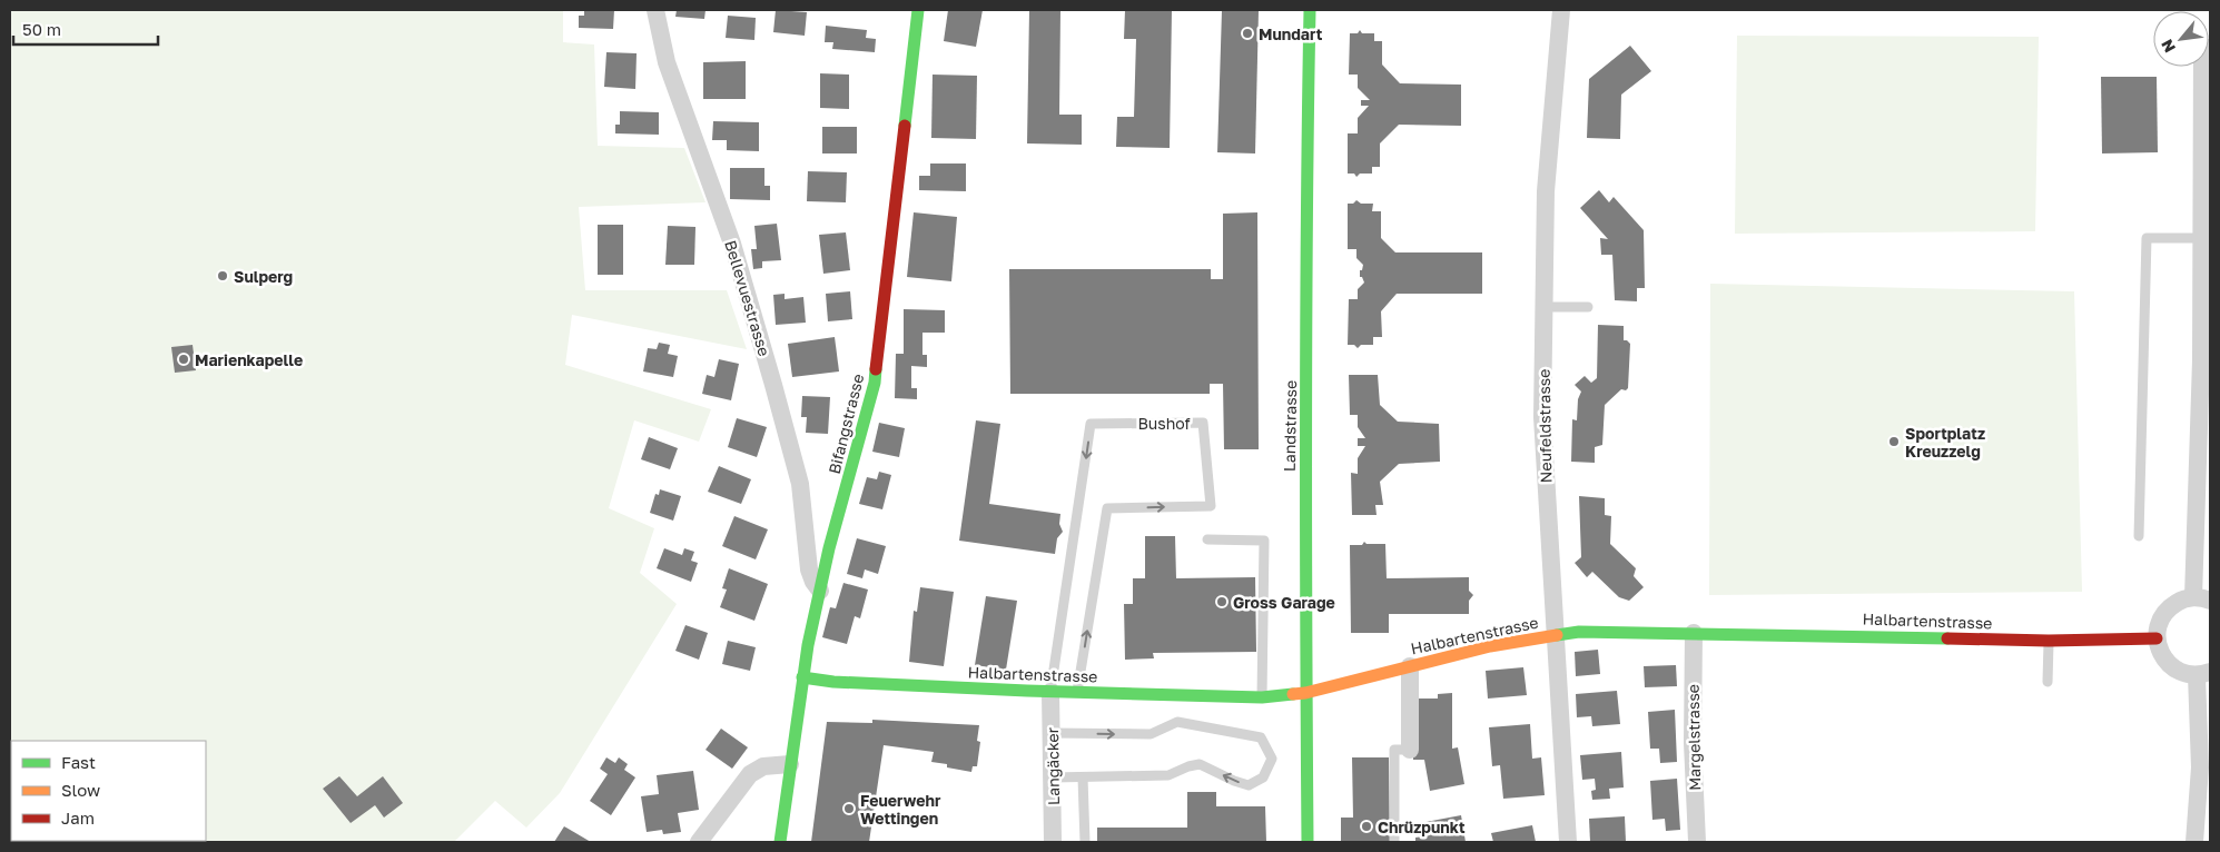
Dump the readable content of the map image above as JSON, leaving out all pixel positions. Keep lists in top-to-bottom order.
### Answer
{
  "streets": {
    "street": [
      "Bellevuestrasse",
      "Bifangstrasse",
      "Landstrasse",
      "Neufeldstrasse",
      "Halbartenstrasse",
      "Margelstrasse",
      "Langäcker"
    ],
    "lane": ["Bushof"]
  },
  "crossings": [
    ["Bellevuestrasse", "Bifangstrasse"],
    ["Bushof", "Halbartenstrasse"],
    ["Bushof", "Langäcker"],
    ["Bifangstrasse", "Halbartenstrasse"],
    ["Landstrasse", "Halbartenstrasse"],
    ["Neufeldstrasse", "Halbartenstrasse"],
    ["Halbartenstrasse", "Margelstrasse"],
    ["Halbartenstrasse", "Langäcker"]
  ],
  "places": [
    "Mundart",
    "Sulperg",
    "Marienkapelle",
    "Sportplatz Kreuzzelg",
    "Gross Garage",
    "Feuerwehr Wettingen",
    "Chrüzpunkt"
  ],
  "legend": ["Fast", "Slow", "Jam"],
  "scale_bar": "50 m",
  "north": "bottom left"
}
